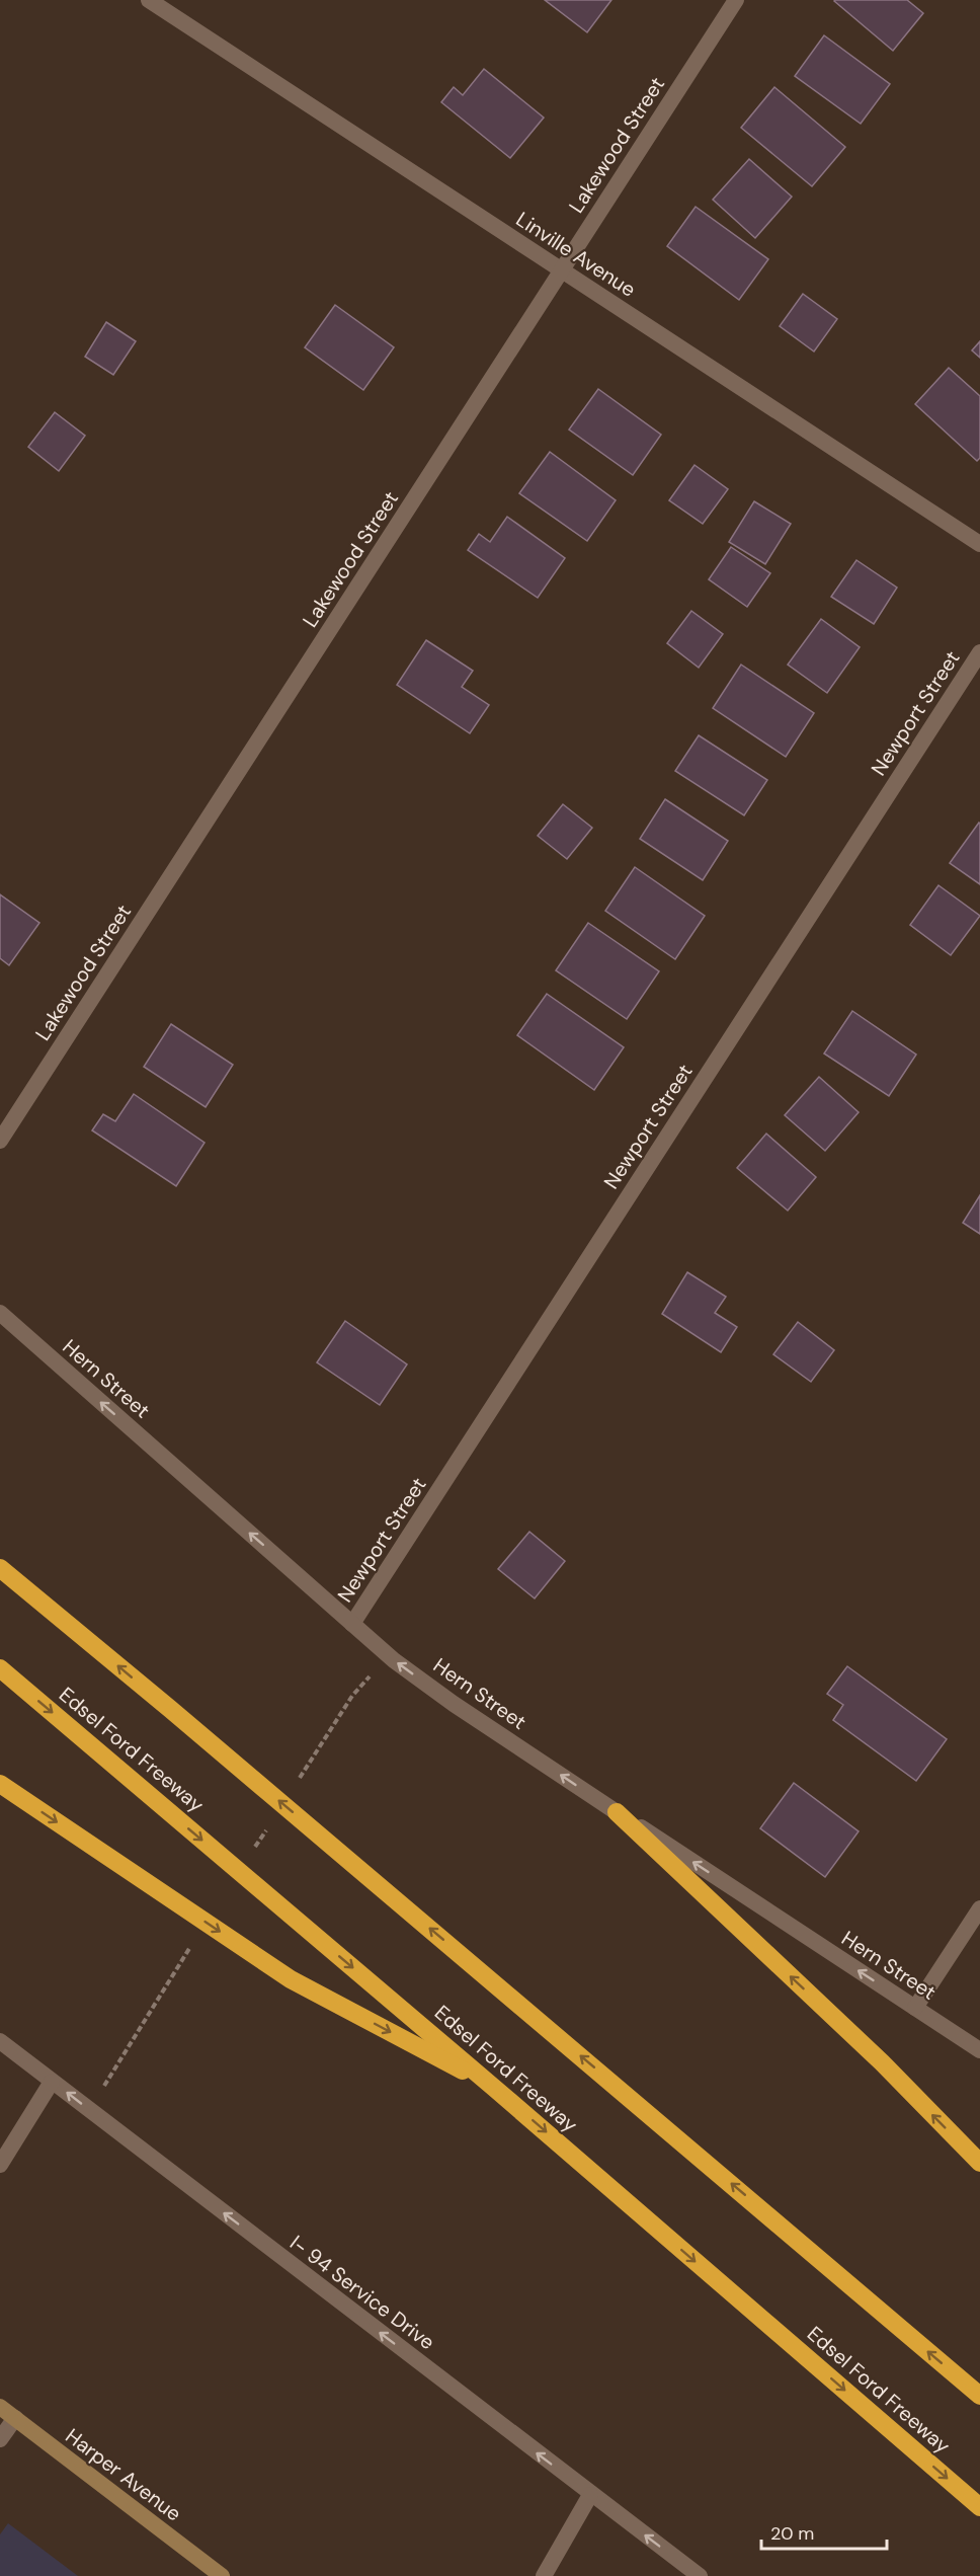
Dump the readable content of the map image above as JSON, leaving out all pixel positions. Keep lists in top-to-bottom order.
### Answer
{
  "streets": {
    "highway": ["Edsel Ford Freeway"],
    "main road": ["Harper Avenue"],
    "street": [
      "Lakewood Street",
      "Linville Avenue",
      "Newport Street",
      "Hern Street",
      "I- 94 Service Drive"
    ]
  },
  "crossings": [
    ["Lakewood Street", "Linville Avenue"],
    ["Newport Street", "Hern Street"]
  ],
  "one_way": ["Hern Street", "I- 94 Service Drive"],
  "scale_bar": "20 m"
}
